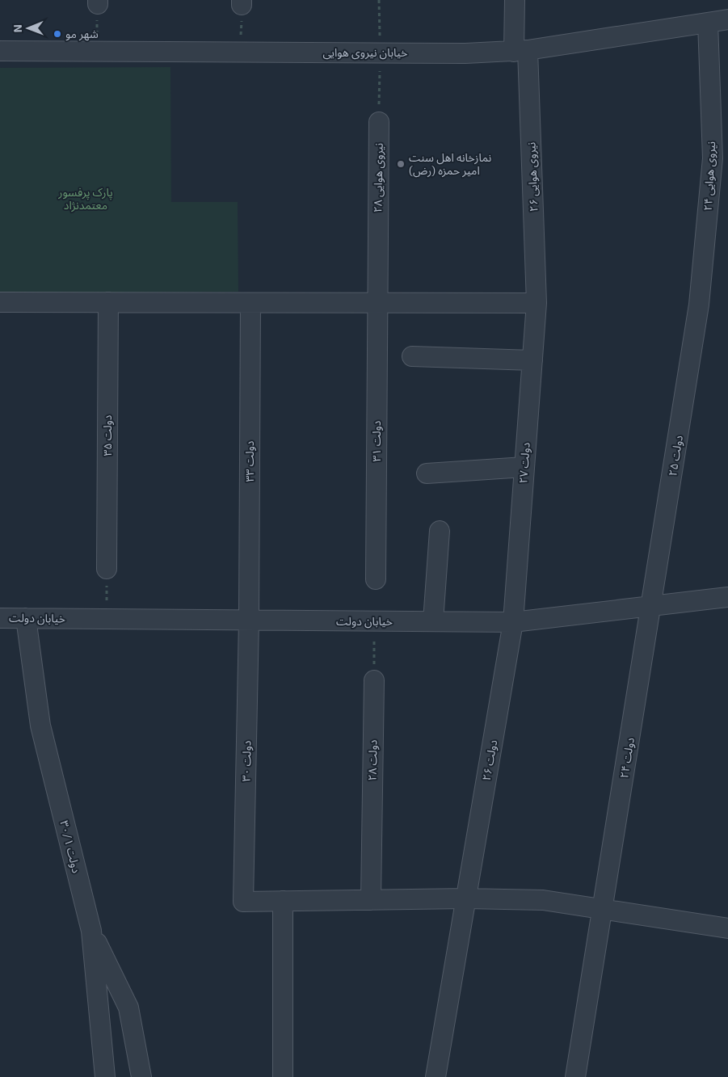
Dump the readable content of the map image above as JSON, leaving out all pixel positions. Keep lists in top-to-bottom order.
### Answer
{
  "streets": {
    "street": [
      "خیابان نیروی هوایی",
      "نیروی هوایی ۲۴",
      "نیروی هوایی ۲۶",
      "نیروی هوایی ۲۸",
      "دولت ۳۵",
      "دولت ۳۱",
      "دولت ۲۵",
      "دولت ۳۳",
      "دولت ۲۷",
      "خیابان دولت",
      "دولت ۲۴",
      "دولت ۲۸",
      "دولت ۲۶",
      "دولت ۳۰",
      "دولت ۳۰/۱"
    ]
  },
  "crossings": [
    ["خیابان نیروی هوایی", "نیروی هوایی ۲۴"],
    ["خیابان نیروی هوایی", "نیروی هوایی ۲۶"],
    ["نیروی هوایی ۲۴", "دولت ۲۵"],
    ["نیروی هوایی ۲۶", "دولت ۲۷"],
    ["نیروی هوایی ۲۸", "دولت ۳۱"],
    ["دولت ۲۵", "خیابان دولت"],
    ["دولت ۲۵", "دولت ۲۴"],
    ["دولت ۳۳", "خیابان دولت"],
    ["دولت ۳۳", "دولت ۳۰"],
    ["دولت ۲۷", "خیابان دولت"],
    ["دولت ۲۷", "دولت ۲۶"],
    ["خیابان دولت", "دولت ۲۴"],
    ["خیابان دولت", "دولت ۲۶"],
    ["خیابان دولت", "دولت ۳۰"],
    ["خیابان دولت", "دولت ۳۰/۱"]
  ],
  "parks": ["پارک پرفسور معتمدنژاد"],
  "places": ["شهر مو", "نمازخانه اهل سنت امیر حمزه (رض)"],
  "north": "left"
}
